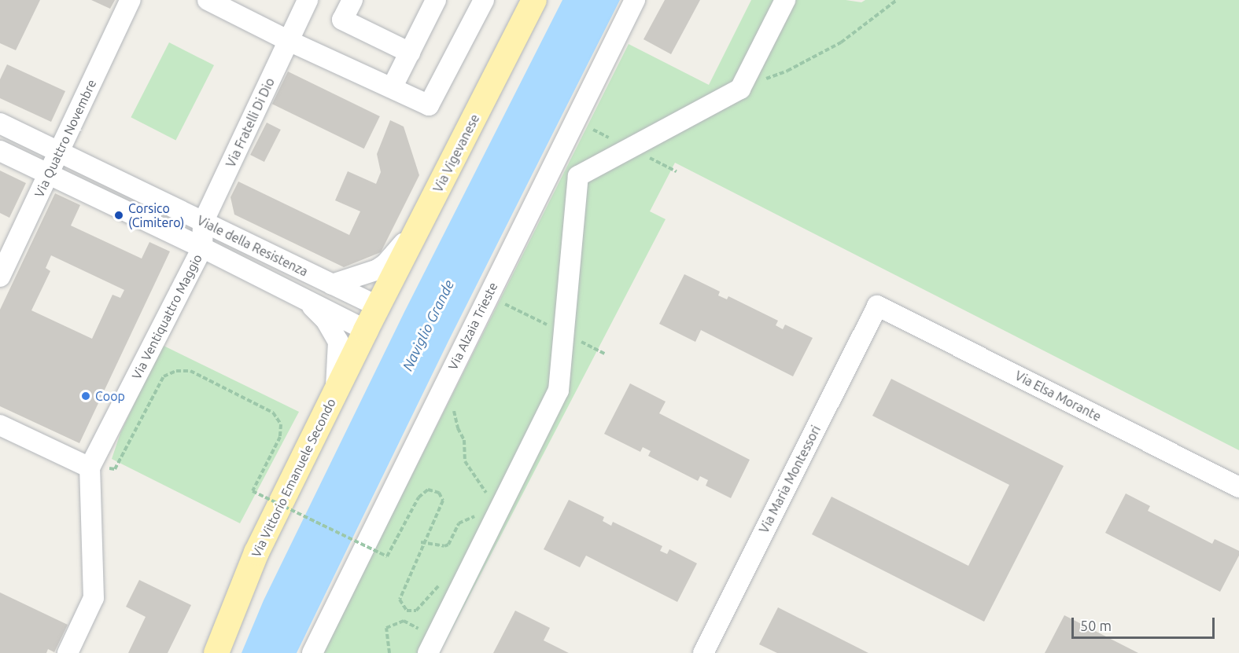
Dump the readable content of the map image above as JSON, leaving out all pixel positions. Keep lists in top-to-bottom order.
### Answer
{
  "streets": {
    "main road": ["Via Vigevanese", "Via Vittorio Emanuele Secondo"],
    "street": [
      "Via Fratelli Di Dio",
      "Via Quattro Novembre",
      "Viale della Resistenza",
      "Via Ventiquattro Maggio",
      "Via Alzaia Trieste",
      "Via Elsa Morante",
      "Via Maria Montessori"
    ]
  },
  "crossings": [
    ["Via Fratelli Di Dio", "Viale della Resistenza"],
    ["Via Fratelli Di Dio", "Via Ventiquattro Maggio"],
    ["Via Quattro Novembre", "Viale della Resistenza"],
    ["Via Vigevanese", "Viale della Resistenza"],
    ["Via Vigevanese", "Via Vittorio Emanuele Secondo"],
    ["Viale della Resistenza", "Via Ventiquattro Maggio"],
    ["Viale della Resistenza", "Via Vittorio Emanuele Secondo"],
    ["Via Elsa Morante", "Via Maria Montessori"]
  ],
  "water": ["Naviglio Grande"],
  "places": ["Corsico (Cimitero)", "Coop"],
  "scale_bar": "50 m"
}
